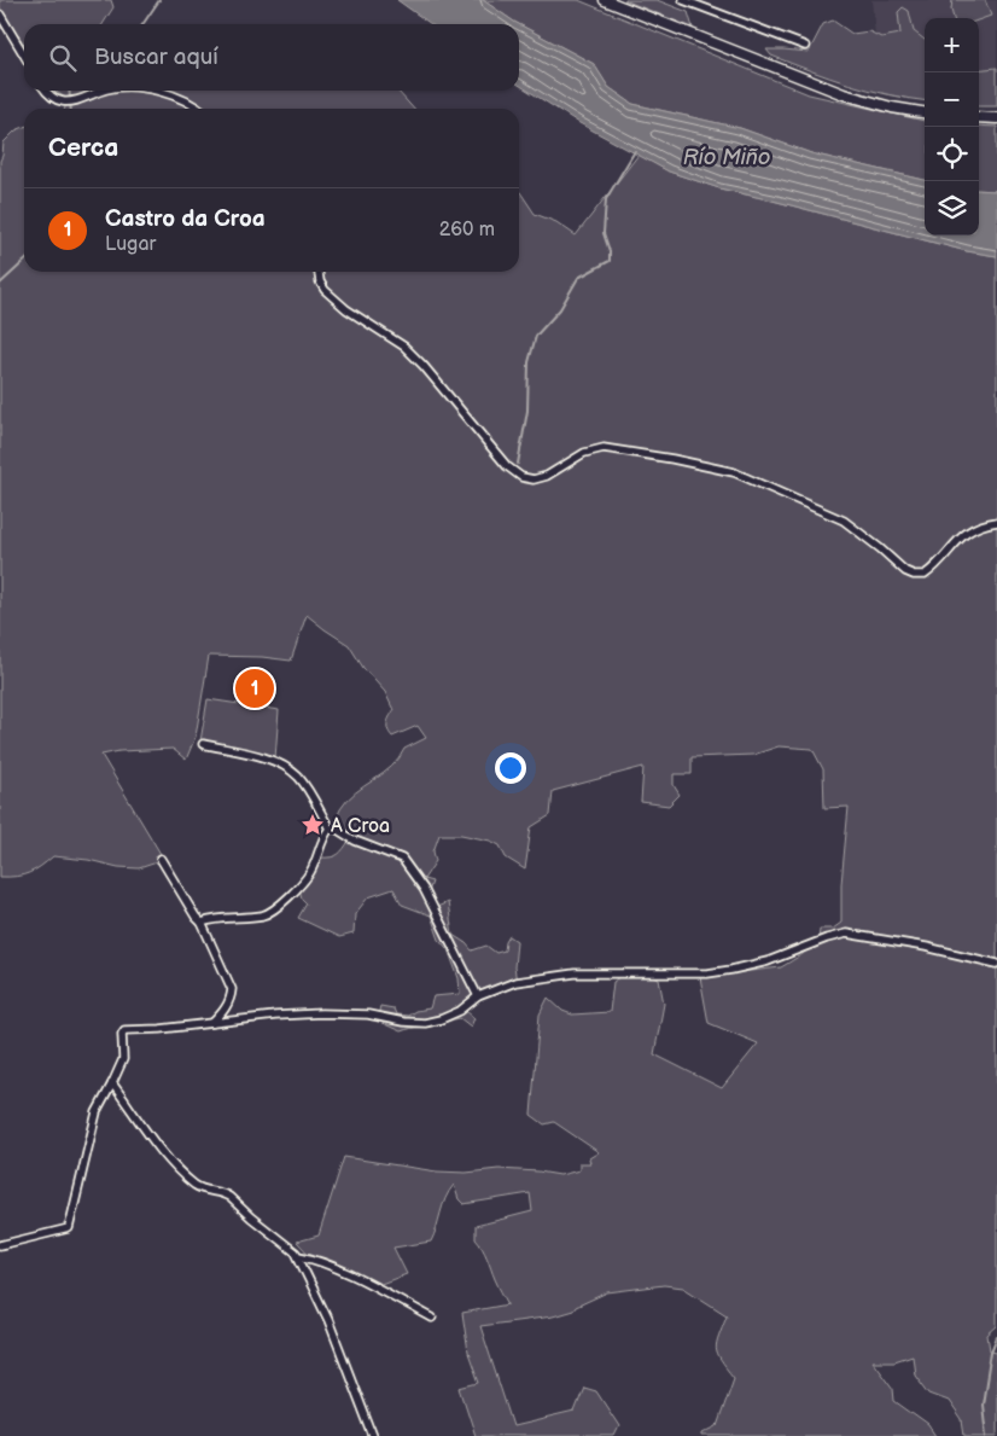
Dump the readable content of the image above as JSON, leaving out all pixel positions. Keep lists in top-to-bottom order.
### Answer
{
  "water": ["Río Miño"],
  "places": {
    "place": ["A Croa"]
  },
  "page": {
    "map_buttons": ["+", "−"],
    "search": "Buscar aquí",
    "heading": "Cerca",
    "list": [
      {
        "mark": "1",
        "name": "Castro da Croa",
        "note": "Lugar",
        "value": "260 m"
      }
    ],
    "pins": "1"
  }
}
